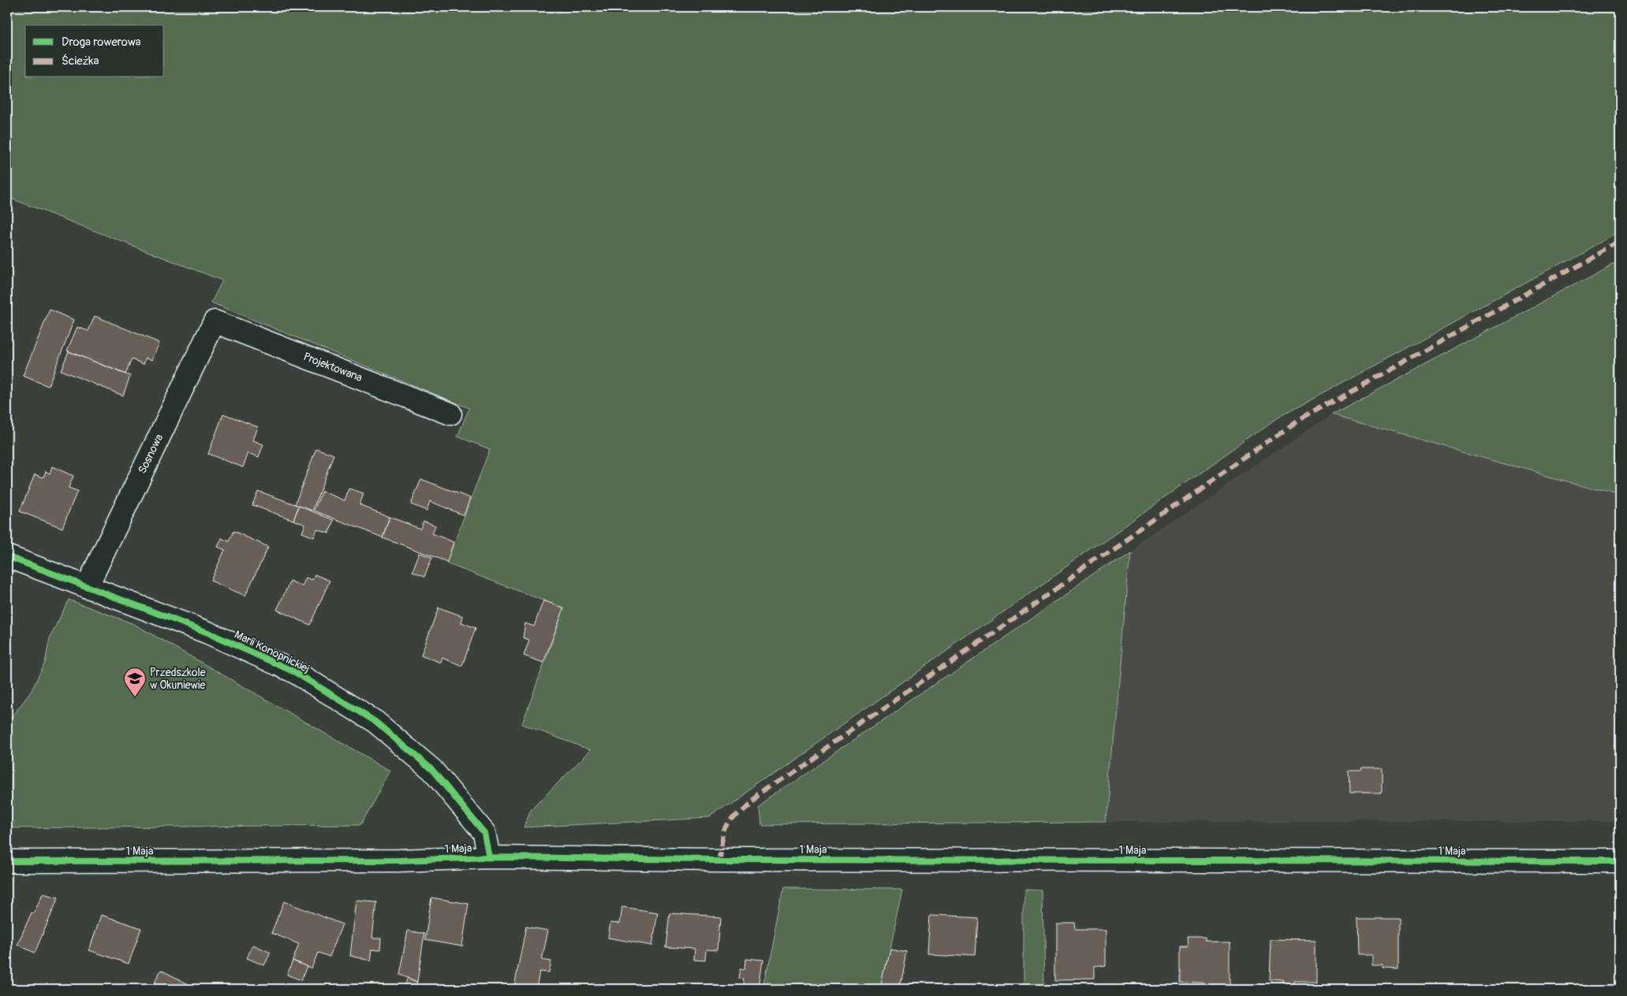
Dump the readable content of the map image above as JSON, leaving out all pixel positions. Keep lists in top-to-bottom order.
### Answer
{
  "streets": {
    "street": [
      "Projektowana",
      "Sosnowa",
      "Marii Konopnickiej",
      "1 Maja"
    ]
  },
  "crossings": [
    ["Projektowana", "Sosnowa"],
    ["Sosnowa", "Marii Konopnickiej"],
    ["Marii Konopnickiej", "1 Maja"]
  ],
  "places": {
    "school or university": ["Przedszkole w Okuniewie"]
  },
  "legend": ["Droga rowerowa", "Ścieżka"]
}
